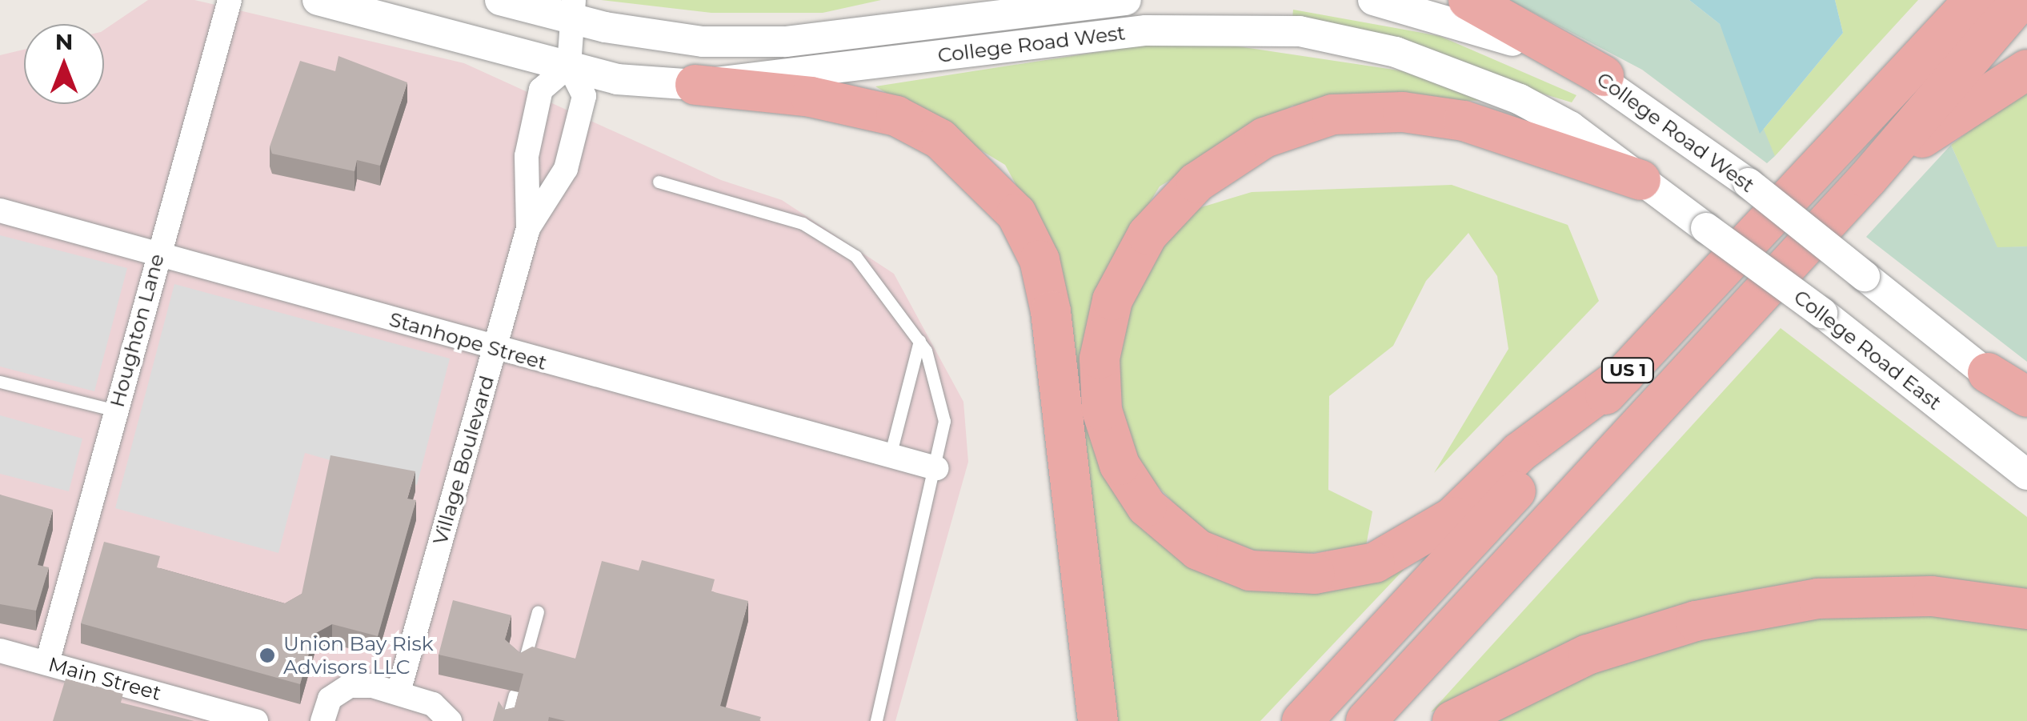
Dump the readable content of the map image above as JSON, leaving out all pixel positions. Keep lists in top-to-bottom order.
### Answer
{
  "streets": {
    "highway": ["US 1"],
    "street": [
      "College Road West",
      "Houghton Lane",
      "Stanhope Street",
      "College Road East",
      "Village Boulevard",
      "Main Street"
    ]
  },
  "crossings": [
    ["College Road West", "College Road East"],
    ["College Road West", "Village Boulevard"],
    ["Houghton Lane", "Stanhope Street"],
    ["Houghton Lane", "Main Street"],
    ["Stanhope Street", "Village Boulevard"]
  ],
  "places": ["Union Bay Risk Advisors LLC"],
  "north": "top"
}
